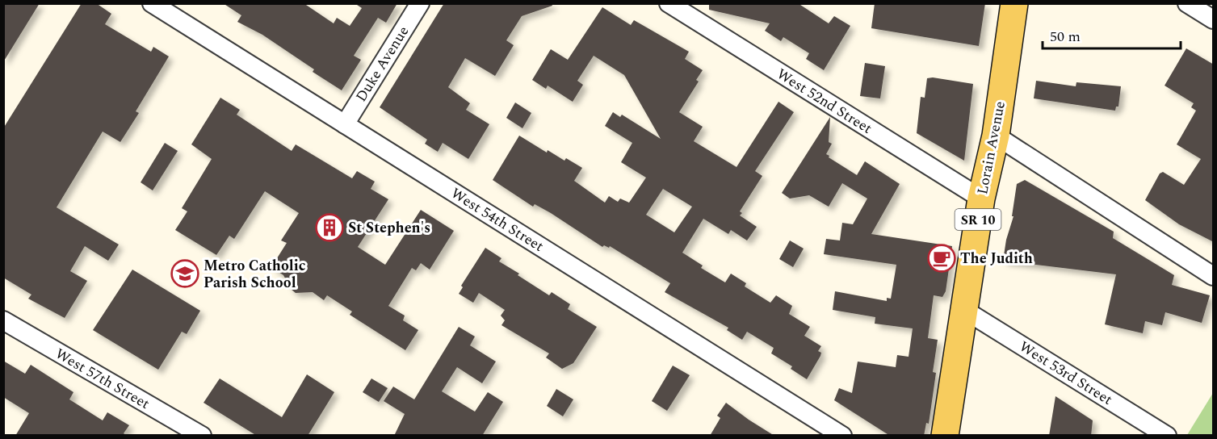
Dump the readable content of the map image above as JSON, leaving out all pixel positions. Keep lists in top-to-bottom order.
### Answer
{
  "streets": {
    "main road": ["Lorain Avenue", "SR 10"],
    "street": [
      "Duke Avenue",
      "West 52nd Street",
      "West 54th Street",
      "West 53rd Street",
      "West 57th Street"
    ]
  },
  "crossings": [
    ["Duke Avenue", "West 54th Street"],
    ["West 52nd Street", "Lorain Avenue"],
    ["Lorain Avenue", "West 53rd Street"]
  ],
  "places": {
    "building": ["St Stephen's"],
    "cafe": ["The Judith"],
    "school or university": ["Metro Catholic Parish School"]
  },
  "scale_bar": "50 m"
}
